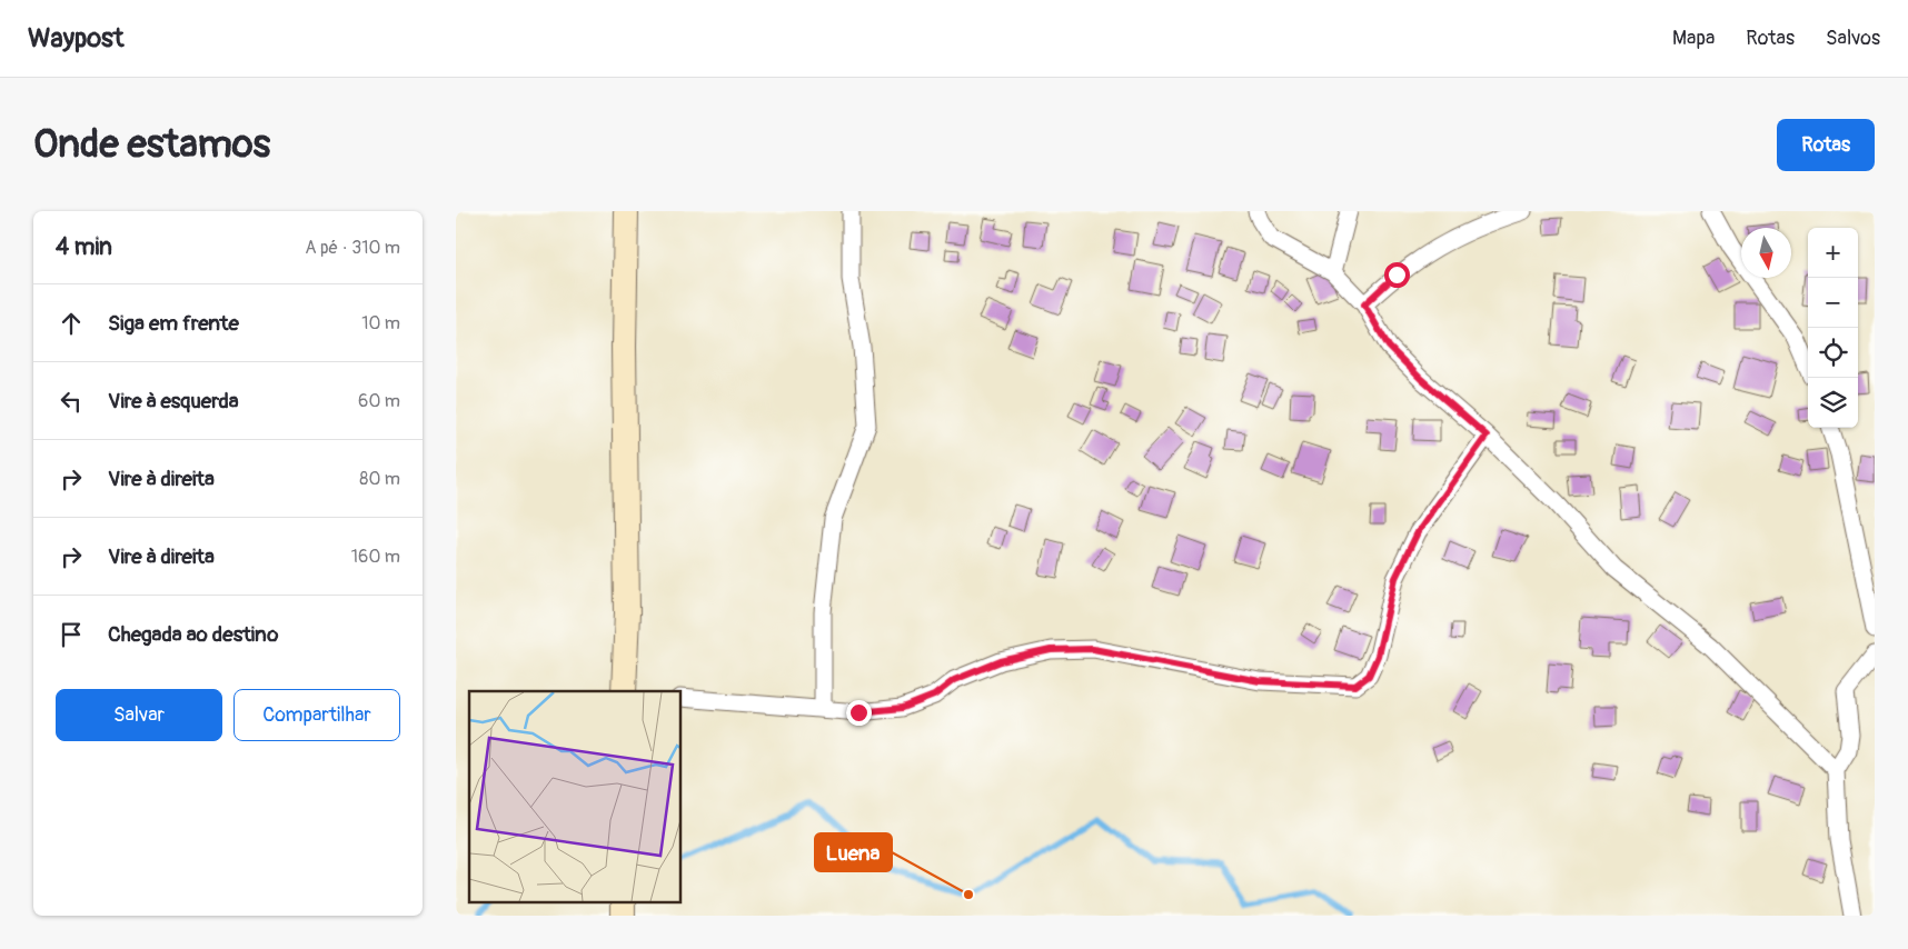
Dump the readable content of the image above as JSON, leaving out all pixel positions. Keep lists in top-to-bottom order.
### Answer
{
  "places": ["Luena"],
  "north": "bottom",
  "page": {
    "header": "Waypost",
    "nav": ["Mapa", "Rotas", "Salvos"],
    "buttons": [
      "Rotas",
      ["Salvar", "Compartilhar"]
    ],
    "title": "Onde estamos",
    "heading": ["4 min", "A pé · 310 m"],
    "map_buttons": ["+", "−"],
    "list": [
      ["Siga em frente", "10 m"],
      ["Vire à esquerda", "60 m"],
      ["Vire à direita", "80 m"],
      ["Vire à direita", "160 m"],
      "Chegada ao destino"
    ]
  }
}
